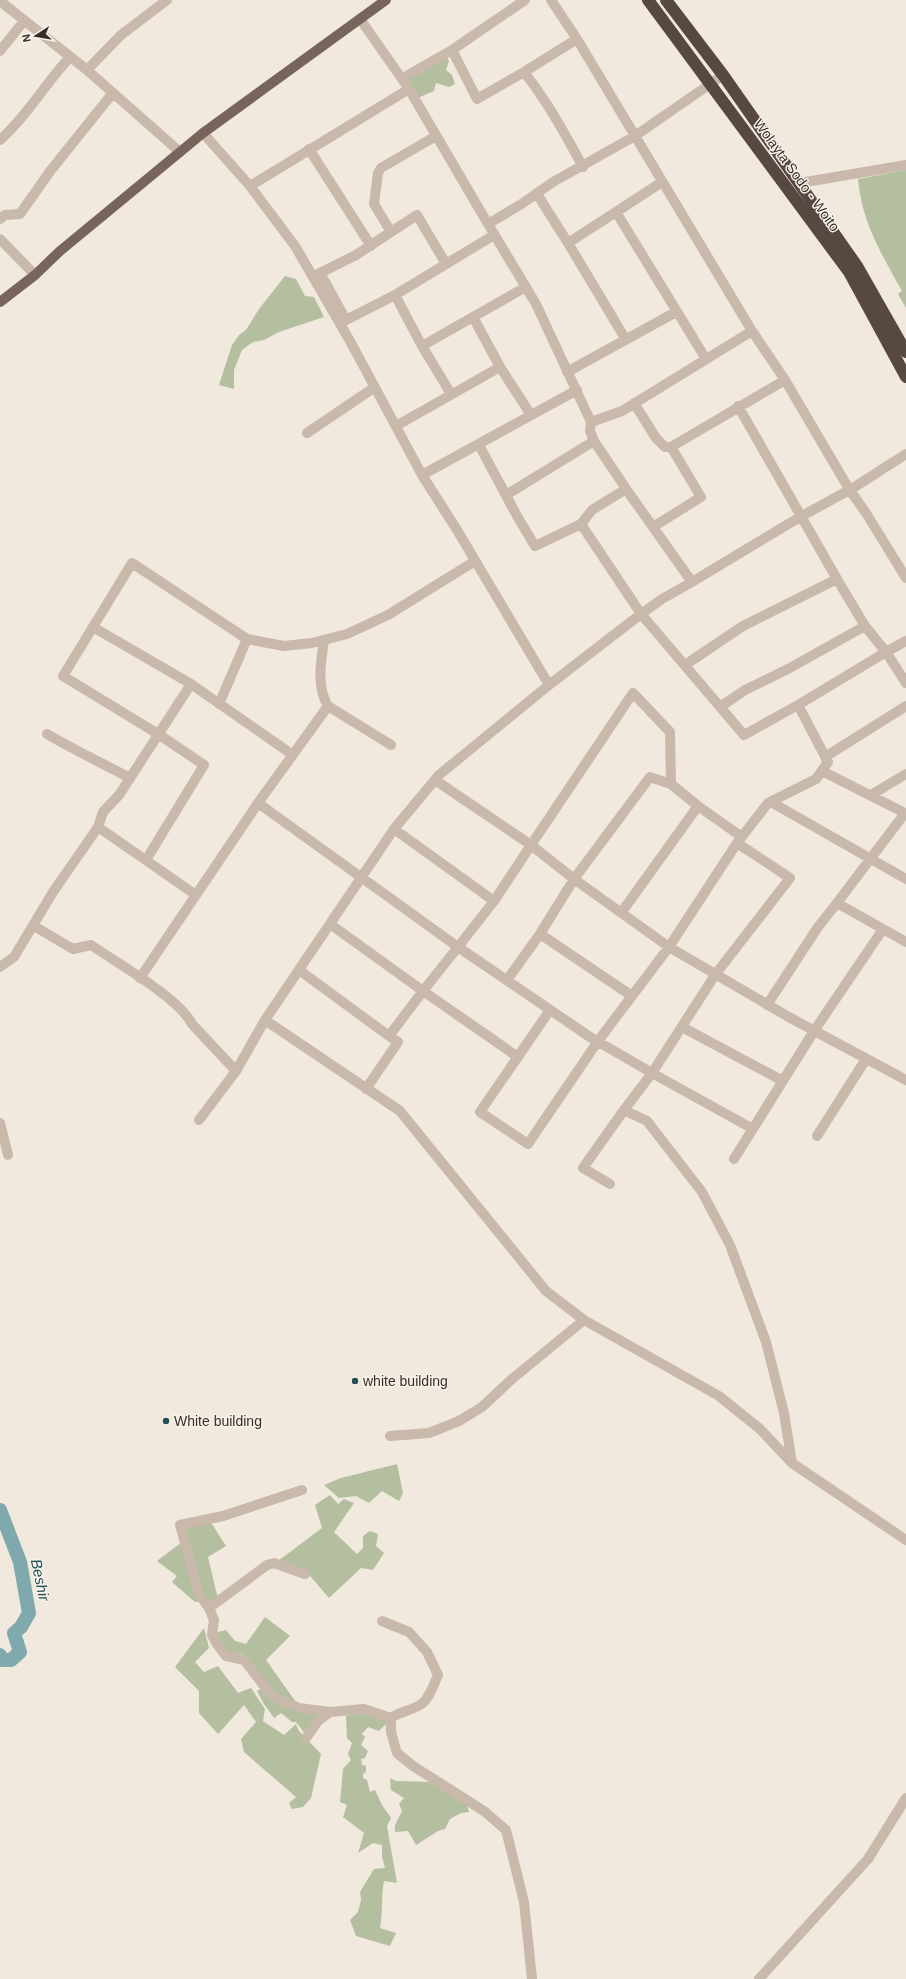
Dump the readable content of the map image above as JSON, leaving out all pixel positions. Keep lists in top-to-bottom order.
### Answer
{
  "streets": {
    "highway": ["Wolayta Sodo - Woito"]
  },
  "water": ["Beshir"],
  "places": ["white building", "White building"],
  "north": "left"
}
